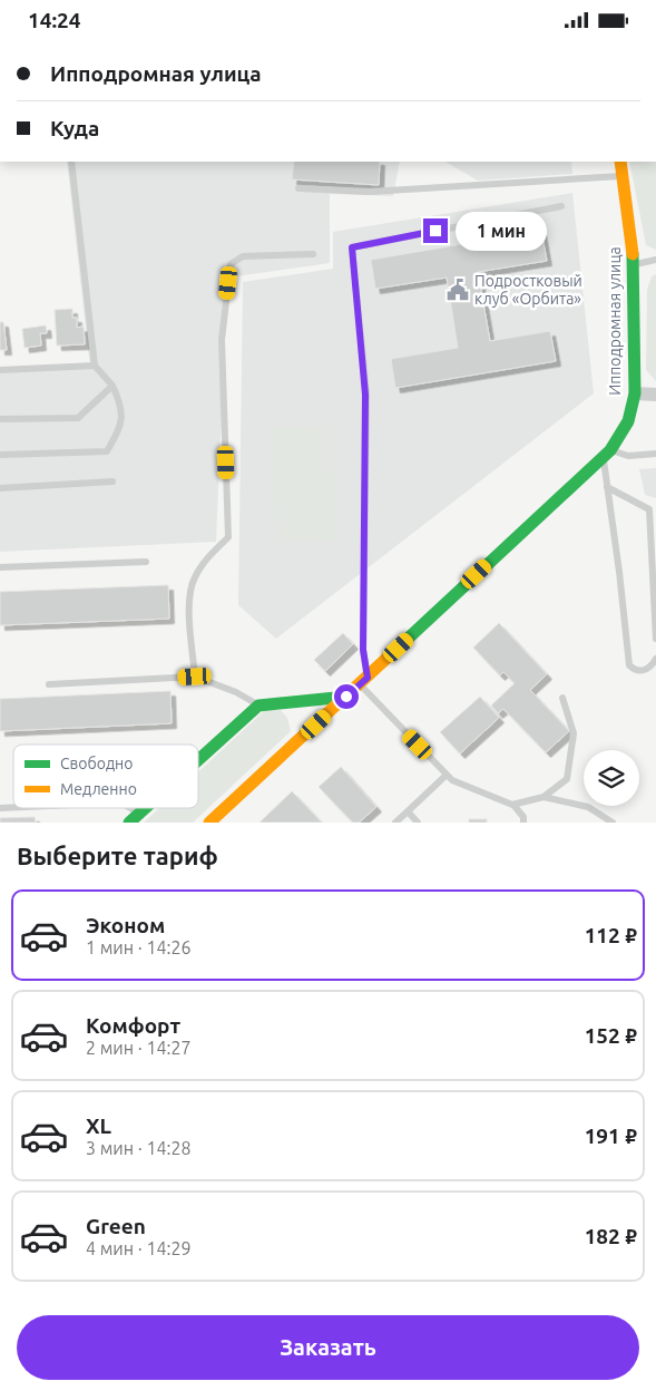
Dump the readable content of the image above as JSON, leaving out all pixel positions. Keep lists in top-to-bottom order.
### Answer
{
  "streets": {
    "street": ["Ипподромная улица"]
  },
  "places": {
    "public building": ["Подростковый клуб «Орбита»"]
  },
  "legend": ["Свободно", "Медленно"],
  "page": {
    "status": "14:24",
    "banner": ["Ипподромная улица", "Куда"],
    "bubble": "1 мин",
    "heading": "Выберите тариф",
    "list": [
      {
        "name": "Эконом",
        "note": "1 мин · 14:26",
        "value": "112 ₽"
      },
      {
        "name": "Комфорт",
        "note": "2 мин · 14:27",
        "value": "152 ₽"
      },
      {
        "name": "XL",
        "note": "3 мин · 14:28",
        "value": "191 ₽"
      },
      {
        "name": "Green",
        "note": "4 мин · 14:29",
        "value": "182 ₽"
      }
    ],
    "buttons": "Заказать"
  }
}
